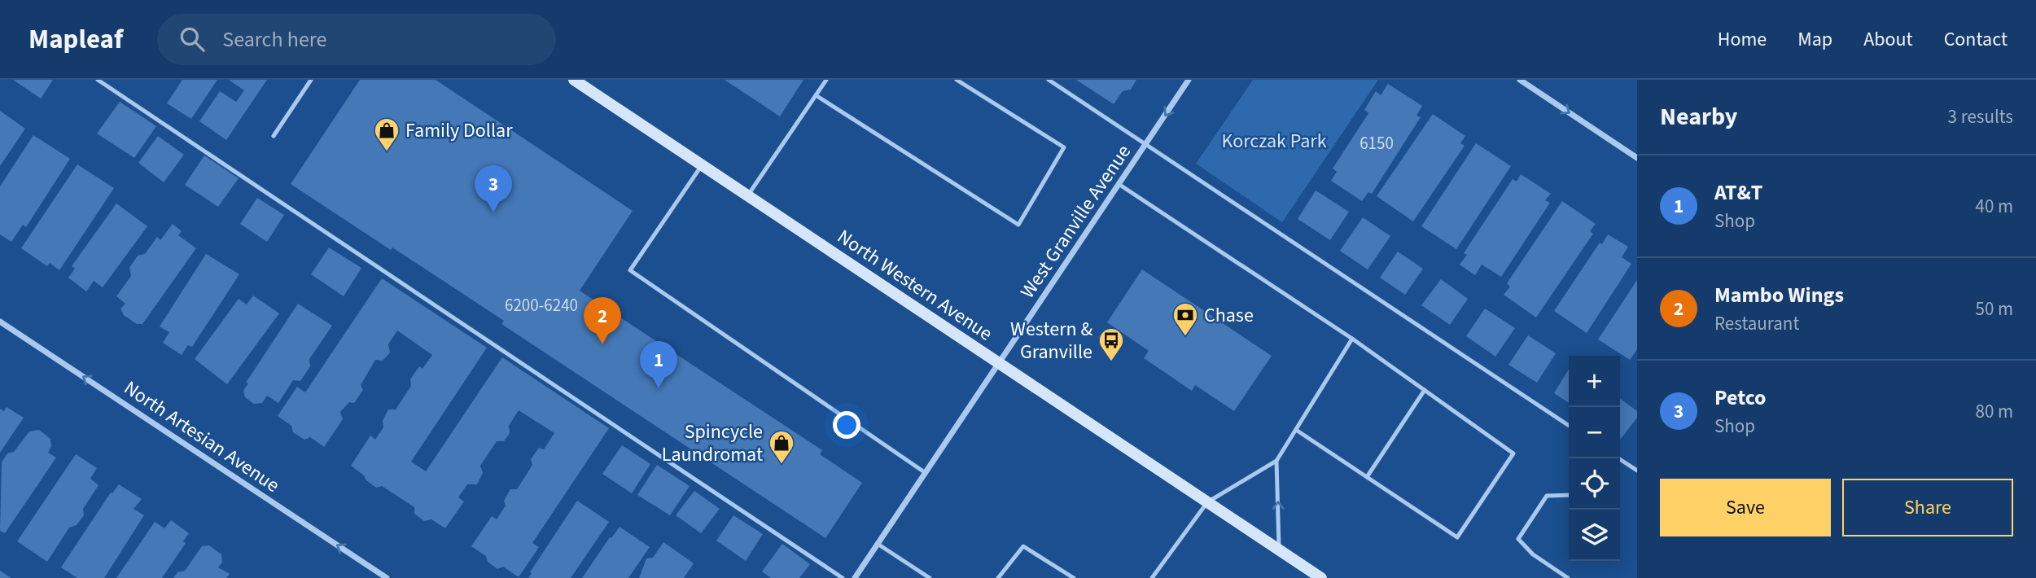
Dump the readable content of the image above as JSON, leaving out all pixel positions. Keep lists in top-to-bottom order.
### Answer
{
  "streets": {
    "main road": ["North Western Avenue"],
    "street": ["West Granville Avenue", "North Artesian Avenue"]
  },
  "crossings": [
    ["West Granville Avenue", "North Western Avenue"]
  ],
  "one_way": ["North Artesian Avenue"],
  "parks": ["Korczak Park"],
  "places": {
    "shop": ["Family Dollar", "Spincycle Laundromat"],
    "bank": ["Chase"],
    "bus stop": ["Western & Granville"]
  },
  "house_numbers": ["6150", "6200-6240"],
  "page": {
    "header": "Mapleaf",
    "search": "Search here",
    "nav": [
      "Home",
      "Map",
      "About",
      "Contact"
    ],
    "heading": ["Nearby", "3 results"],
    "list": [
      {
        "mark": "1",
        "name": "AT&T",
        "note": "Shop",
        "value": "40 m"
      },
      {
        "mark": "2",
        "name": "Mambo Wings",
        "note": "Restaurant",
        "value": "50 m"
      },
      {
        "mark": "3",
        "name": "Petco",
        "note": "Shop",
        "value": "80 m"
      }
    ],
    "pins": ["3", "2", "1"],
    "map_buttons": ["+", "−"],
    "buttons": ["Save", "Share"]
  }
}
